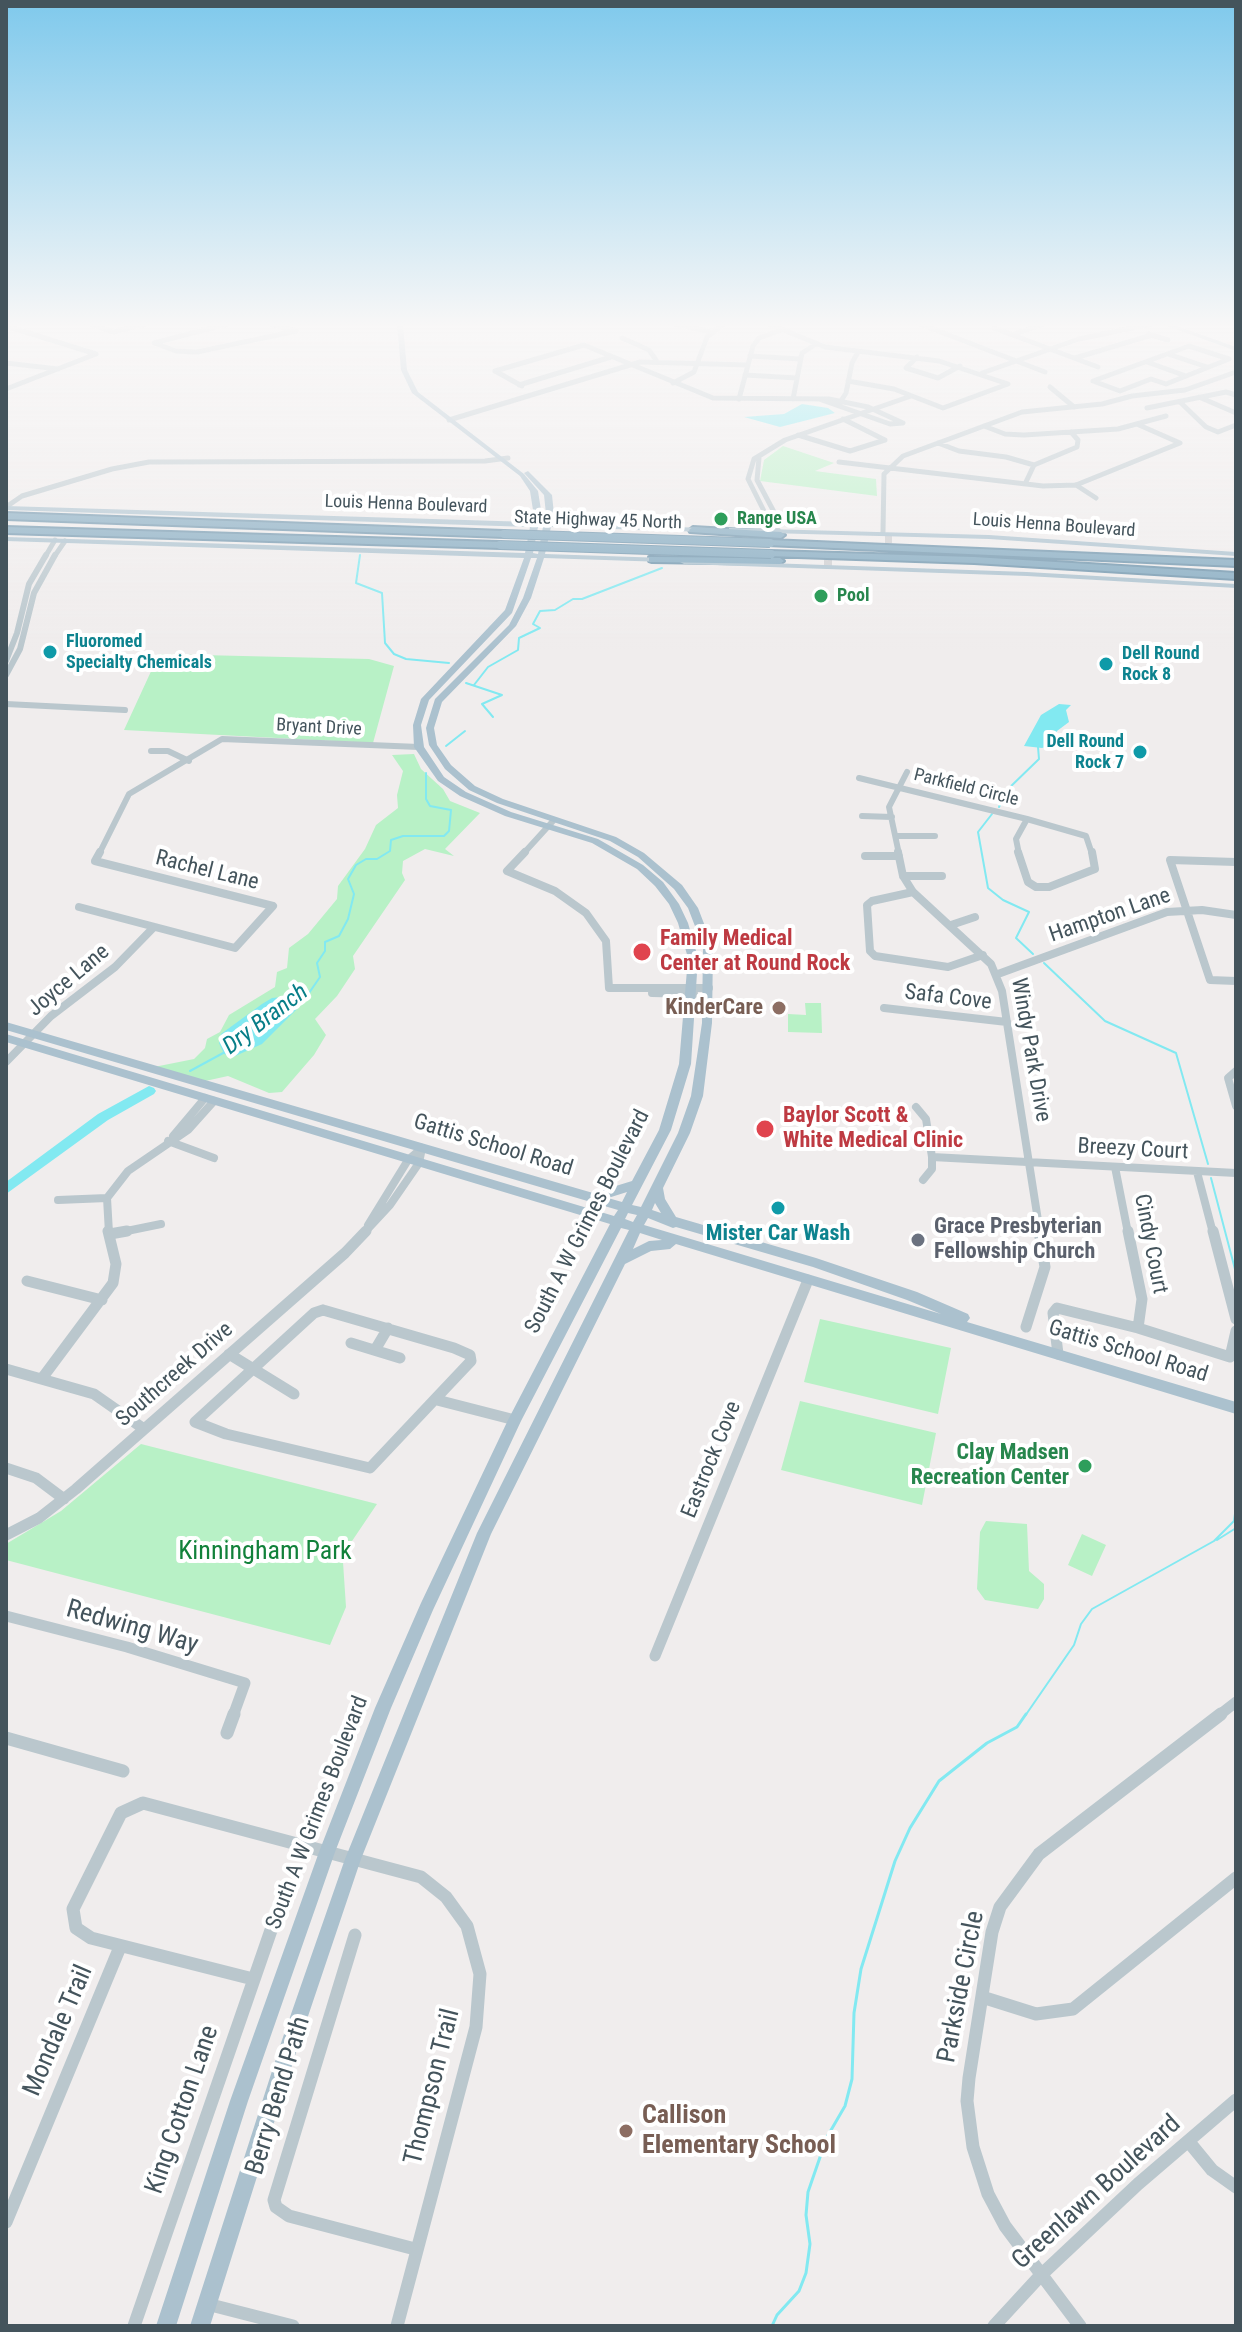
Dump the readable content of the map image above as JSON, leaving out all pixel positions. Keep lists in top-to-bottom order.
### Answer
{
  "streets": {
    "highway": ["State Highway 45 North"],
    "main road": ["Louis Henna Boulevard", "Gattis School Road", "South A W Grimes Boulevard"],
    "street": [
      "Bryant Drive",
      "Parkfield Circle",
      "Rachel Lane",
      "Hampton Lane",
      "Joyce Lane",
      "Safa Cove",
      "Windy Park Drive",
      "Breezy Court",
      "Cindy Court",
      "Southcreek Drive",
      "Eastrock Cove",
      "Redwing Way",
      "Parkside Circle",
      "Mondale Trail",
      "Thompson Trail",
      "Berry Bend Path",
      "King Cotton Lane",
      "Greenlawn Boulevard"
    ]
  },
  "crossings": [
    ["Louis Henna Boulevard", "State Highway 45 North"],
    ["Louis Henna Boulevard", "South A W Grimes Boulevard"],
    ["Bryant Drive", "Rachel Lane"],
    ["Bryant Drive", "South A W Grimes Boulevard"],
    ["Parkfield Circle", "Windy Park Drive"],
    ["Rachel Lane", "Joyce Lane"],
    ["Hampton Lane", "Windy Park Drive"],
    ["Joyce Lane", "Gattis School Road"],
    ["Safa Cove", "Windy Park Drive"],
    ["Windy Park Drive", "Breezy Court"],
    ["Gattis School Road", "South A W Grimes Boulevard"],
    ["Gattis School Road", "Southcreek Drive"],
    ["Gattis School Road", "Eastrock Cove"],
    ["Breezy Court", "Cindy Court"],
    ["South A W Grimes Boulevard", "Thompson Trail"],
    ["Parkside Circle", "Greenlawn Boulevard"],
    ["Mondale Trail", "Thompson Trail"],
    ["Thompson Trail", "Berry Bend Path"],
    ["Thompson Trail", "King Cotton Lane"]
  ],
  "water": ["Dry Branch"],
  "parks": ["Kinningham Park"],
  "places": [
    "Range USA",
    "Pool",
    "Fluoromed Specialty Chemicals",
    "Dell Round Rock 8",
    "Dell Round Rock 7",
    "Family Medical Center at Round Rock",
    "KinderCare",
    "Baylor Scott & White Medical Clinic",
    "Mister Car Wash",
    "Grace Presbyterian Fellowship Church",
    "Clay Madsen Recreation Center",
    "Callison Elementary School"
  ]
}
